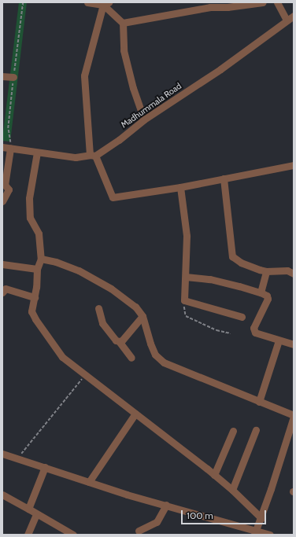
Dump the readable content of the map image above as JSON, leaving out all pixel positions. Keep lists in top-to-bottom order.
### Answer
{
  "streets": {
    "street": ["Madhummala Road"]
  },
  "scale_bar": "100 m"
}
